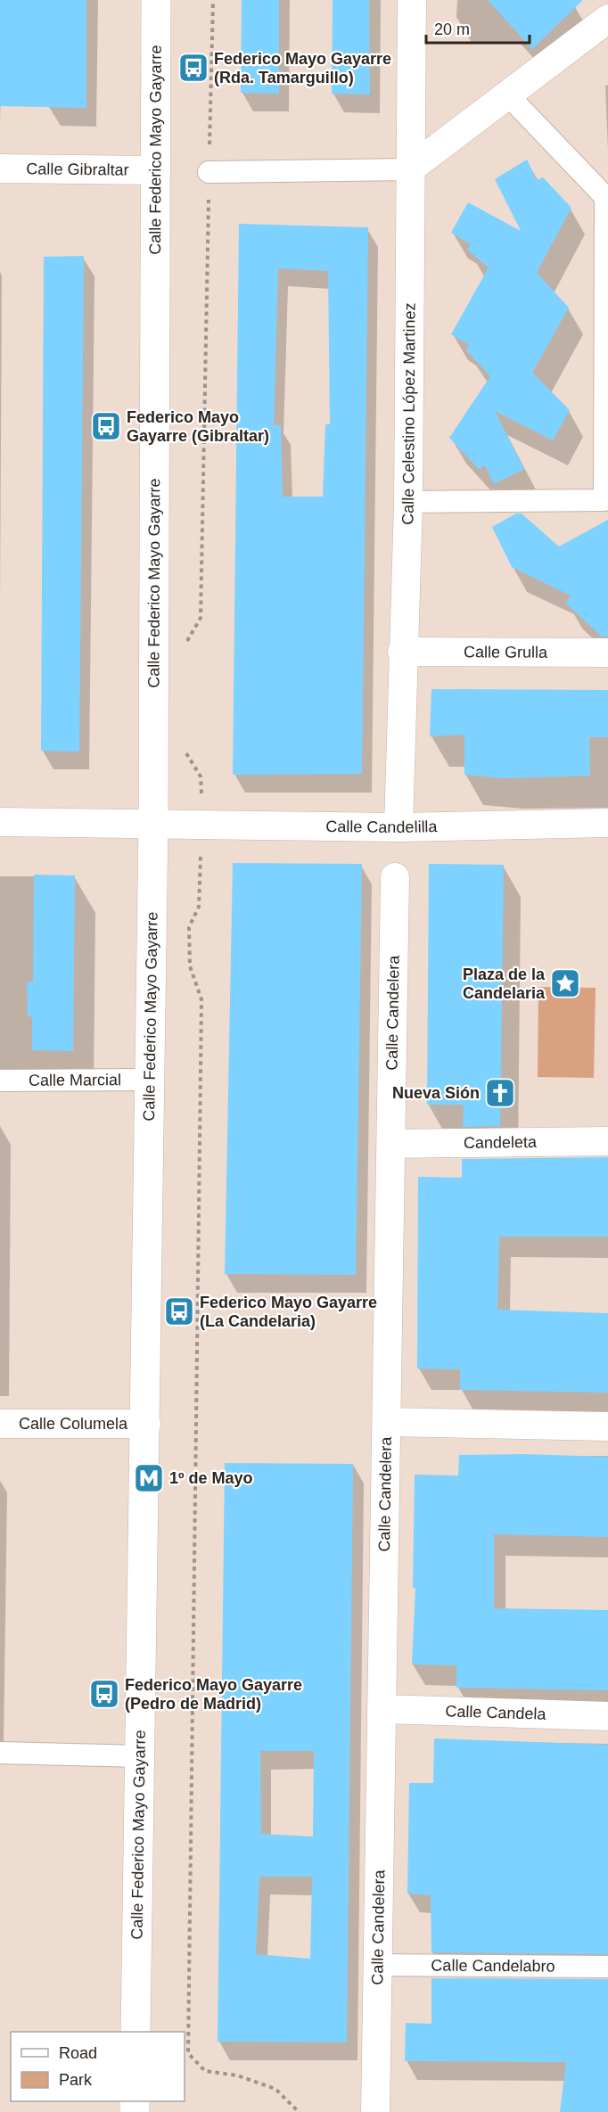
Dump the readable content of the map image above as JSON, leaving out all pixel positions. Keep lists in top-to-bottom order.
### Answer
{
  "streets": {
    "main road": ["Calle Federico Mayo Gayarre"],
    "street": [
      "Calle Gibraltar",
      "Calle Celestino López Martinez",
      "Calle Grulla",
      "Calle Candelilla",
      "Calle Candelera",
      "Calle Marcial",
      "Candeleta",
      "Calle Columela",
      "Calle Candela",
      "Calle Candelabro"
    ]
  },
  "crossings": [
    ["Calle Federico Mayo Gayarre", "Calle Gibraltar"],
    ["Calle Federico Mayo Gayarre", "Calle Candelilla"],
    ["Calle Federico Mayo Gayarre", "Calle Marcial"],
    ["Calle Federico Mayo Gayarre", "Calle Columela"],
    ["Calle Celestino López Martinez", "Calle Grulla"],
    ["Calle Celestino López Martinez", "Calle Candelilla"],
    ["Calle Candelera", "Candeleta"],
    ["Calle Candelera", "Calle Candela"],
    ["Calle Candelera", "Calle Candelabro"]
  ],
  "places": {
    "bus stop": [
      "Federico Mayo Gayarre (Rda. Tamarguillo)",
      "Federico Mayo Gayarre (Gibraltar)",
      "Federico Mayo Gayarre (La Candelaria)",
      "Federico Mayo Gayarre (Pedro de Madrid)"
    ],
    "place": ["Plaza de la Candelaria"],
    "church": ["Nueva Sión"],
    "metro station": ["1º de Mayo"]
  },
  "legend": ["Road", "Park"],
  "scale_bar": "20 m"
}
